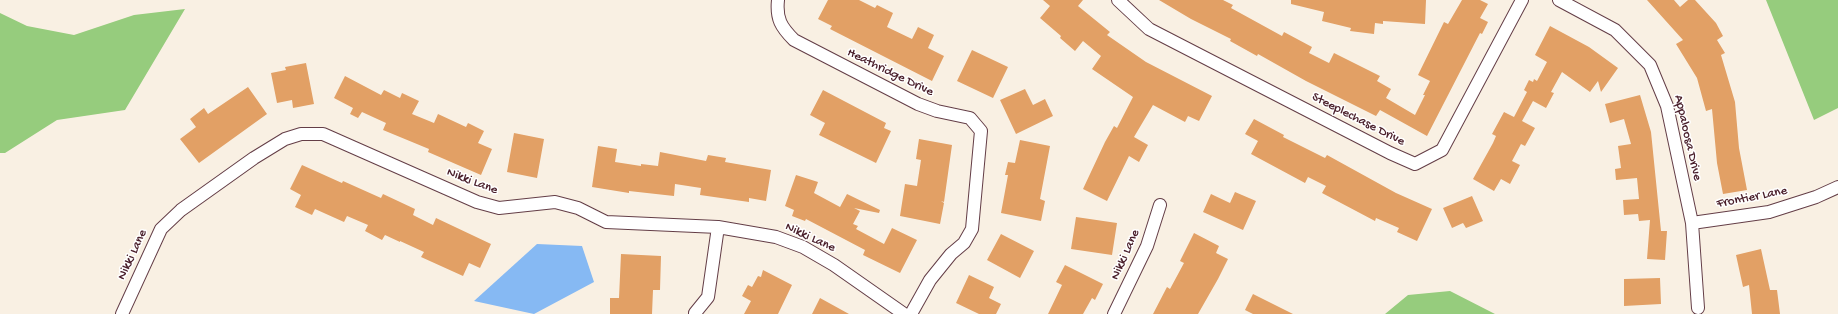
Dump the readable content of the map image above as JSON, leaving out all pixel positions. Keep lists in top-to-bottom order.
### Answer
{
  "streets": {
    "street": [
      "Heathridge Drive",
      "Steeplechase Drive",
      "Appaloosa Drive",
      "Nikki Lane",
      "Frontier Lane"
    ]
  },
  "crossings": [
    ["Appaloosa Drive", "Frontier Lane"]
  ]
}
